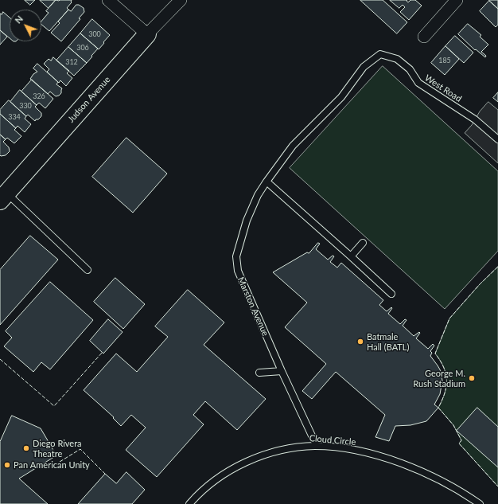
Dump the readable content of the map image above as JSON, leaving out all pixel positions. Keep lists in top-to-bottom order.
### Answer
{
  "streets": {
    "street": ["Judson Avenue"],
    "lane": ["West Road", "Marston Avenue", "Cloud Circle"]
  },
  "crossings": [
    ["West Road", "Marston Avenue"],
    ["Marston Avenue", "Cloud Circle"]
  ],
  "places": [
    "Batmale Hall (BATL)",
    "George M. Rush Stadium",
    "Diego Rivera Theatre",
    "Pan American Unity"
  ],
  "house_numbers": [
    "300",
    "306",
    "185",
    "312",
    "326",
    "330",
    "334"
  ],
  "north": "top left"
}
